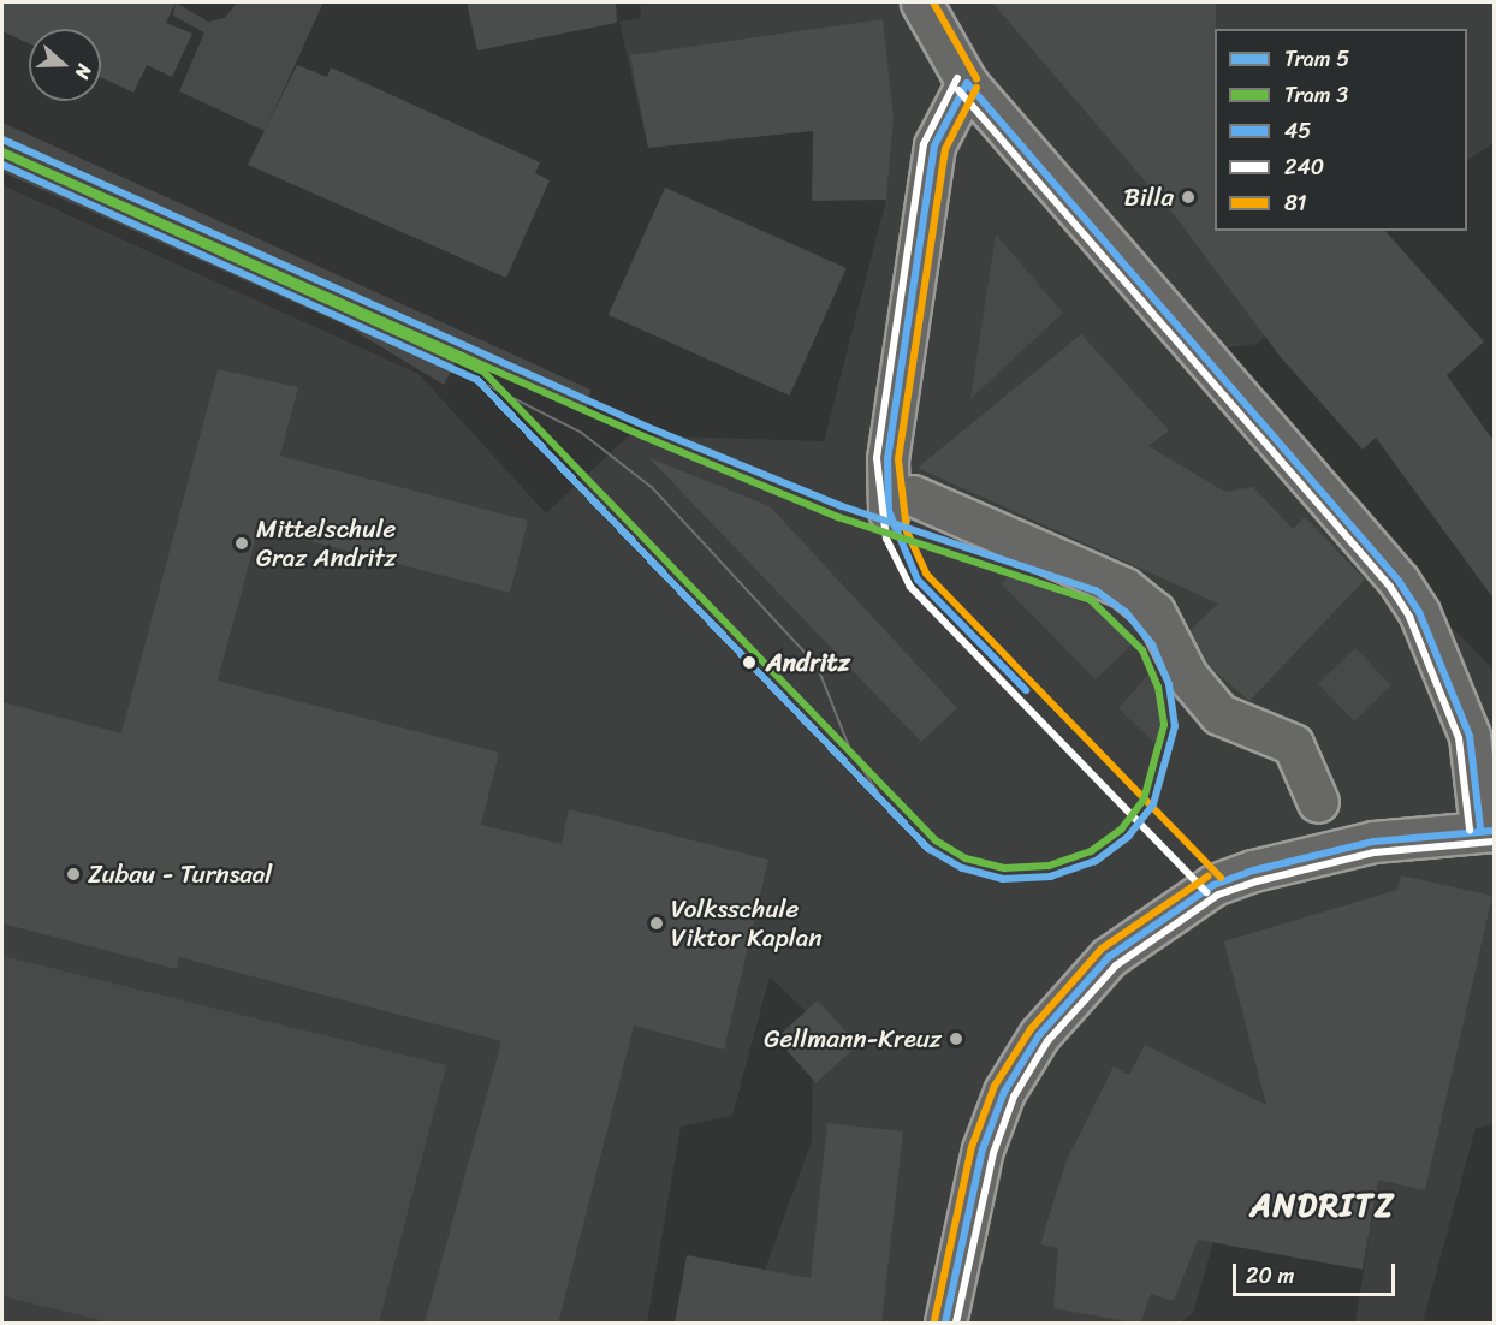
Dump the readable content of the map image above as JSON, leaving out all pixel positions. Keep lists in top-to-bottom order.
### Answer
{
  "districts": ["ANDRITZ"],
  "places": [
    "Billa",
    "Mittelschule Graz Andritz",
    "Andritz",
    "Zubau - Turnsaal",
    "Volksschule Viktor Kaplan",
    "Gellmann-Kreuz"
  ],
  "lines": [
    "transit line 81",
    "transit line 240",
    "transit line 45",
    "tram line 5",
    "tram line 3"
  ],
  "legend": [
    "Tram 5",
    "Tram 3",
    "45",
    "240",
    "81"
  ],
  "scale_bar": "20 m",
  "north": "right"
}
